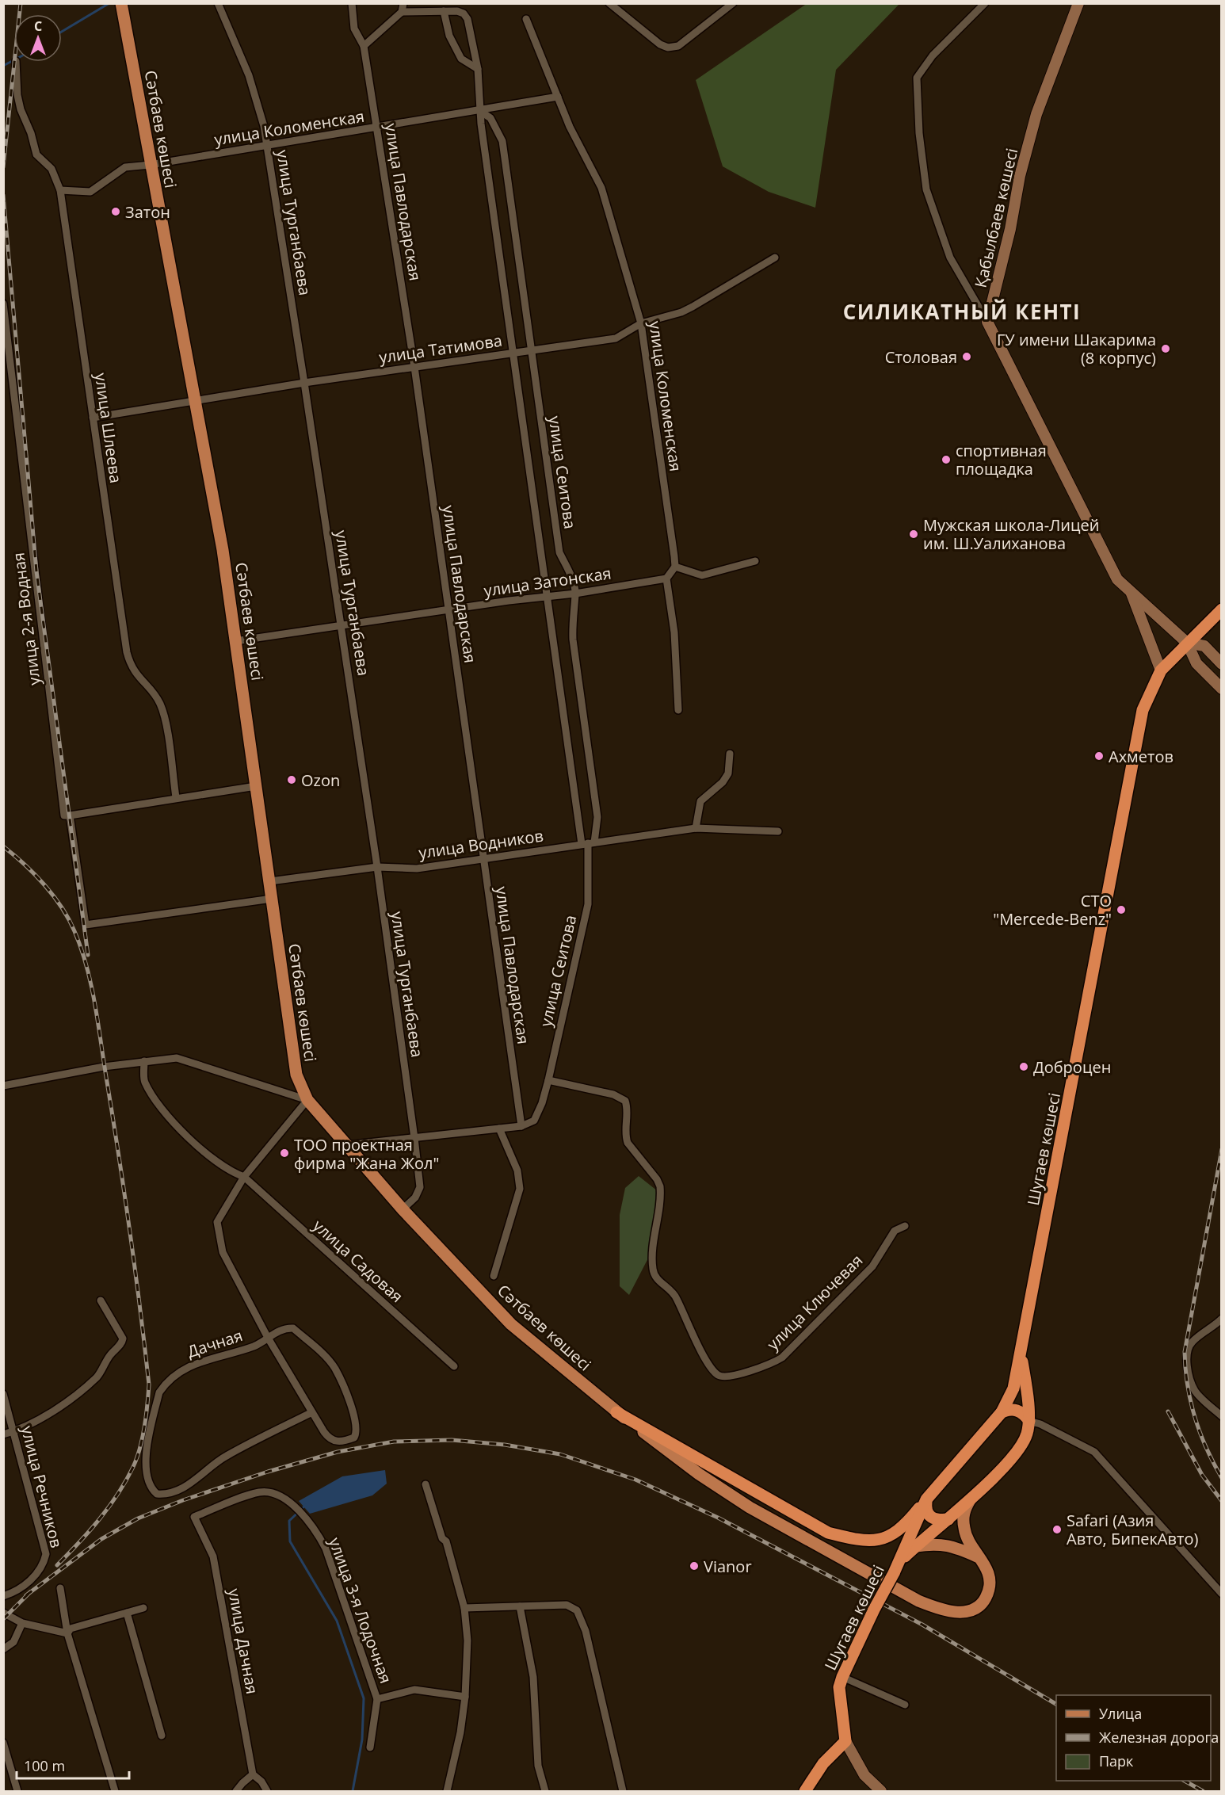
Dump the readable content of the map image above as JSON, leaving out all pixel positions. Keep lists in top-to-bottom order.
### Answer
{
  "streets": {
    "highway": ["Шугаев көшесі"],
    "main road": ["Сәтбаев көшесі", "Қабылбаев көшесі"],
    "street": [
      "улица Коломенская",
      "улица Павлодарская",
      "улица Турганбаева",
      "улица Татимова",
      "улица Шлеева",
      "улица Сеитова",
      "улица Затонская",
      "улица 2-я Водная",
      "улица Водников",
      "улица Садовая",
      "улица Ключевая",
      "Дачная",
      "улица Речников",
      "улица 3-я Лодочная",
      "улица Дачная"
    ]
  },
  "crossings": [
    ["улица Коломенская", "Сәтбаев көшесі"],
    ["улица Коломенская", "улица Павлодарская"],
    ["улица Коломенская", "улица Турганбаева"],
    ["улица Коломенская", "улица Татимова"],
    ["улица Коломенская", "улица Шлеева"],
    ["улица Коломенская", "улица Сеитова"],
    ["Сәтбаев көшесі", "улица Турганбаева"],
    ["Сәтбаев көшесі", "улица Татимова"],
    ["Сәтбаев көшесі", "улица Затонская"],
    ["Сәтбаев көшесі", "улица 2-я Водная"],
    ["Сәтбаев көшесі", "улица Водников"],
    ["Сәтбаев көшесі", "Шугаев көшесі"],
    ["улица Павлодарская", "улица Татимова"],
    ["улица Павлодарская", "улица Сеитова"],
    ["улица Павлодарская", "улица Затонская"],
    ["улица Павлодарская", "улица Водников"],
    ["улица Турганбаева", "улица Татимова"],
    ["улица Турганбаева", "улица Затонская"],
    ["улица Турганбаева", "улица Водников"],
    ["улица Татимова", "улица Шлеева"],
    ["улица Татимова", "улица Сеитова"],
    ["улица Сеитова", "улица Затонская"],
    ["улица Сеитова", "улица Водников"],
    ["улица Сеитова", "улица Ключевая"],
    ["улица 3-я Лодочная", "улица Дачная"]
  ],
  "districts": ["СИЛИКАТНЫЙ КЕНТІ"],
  "places": [
    "Затон",
    "ГУ имени Шакарима (8 корпус)",
    "Столовая",
    "спортивная площадка",
    "Мужская школа-Лицей им. Ш.Уалиханова",
    "Ахметов",
    "Ozon",
    "СТО \"Mercede-Benz\"",
    "Доброцен",
    "ТОО проектная фирма \"Жана Жол\"",
    "Safari (Азия Авто, БипекАвто)",
    "Vianor"
  ],
  "legend": ["Улица", "Железная дорога", "Парк"],
  "scale_bar": "100 m",
  "north": "top"
}
